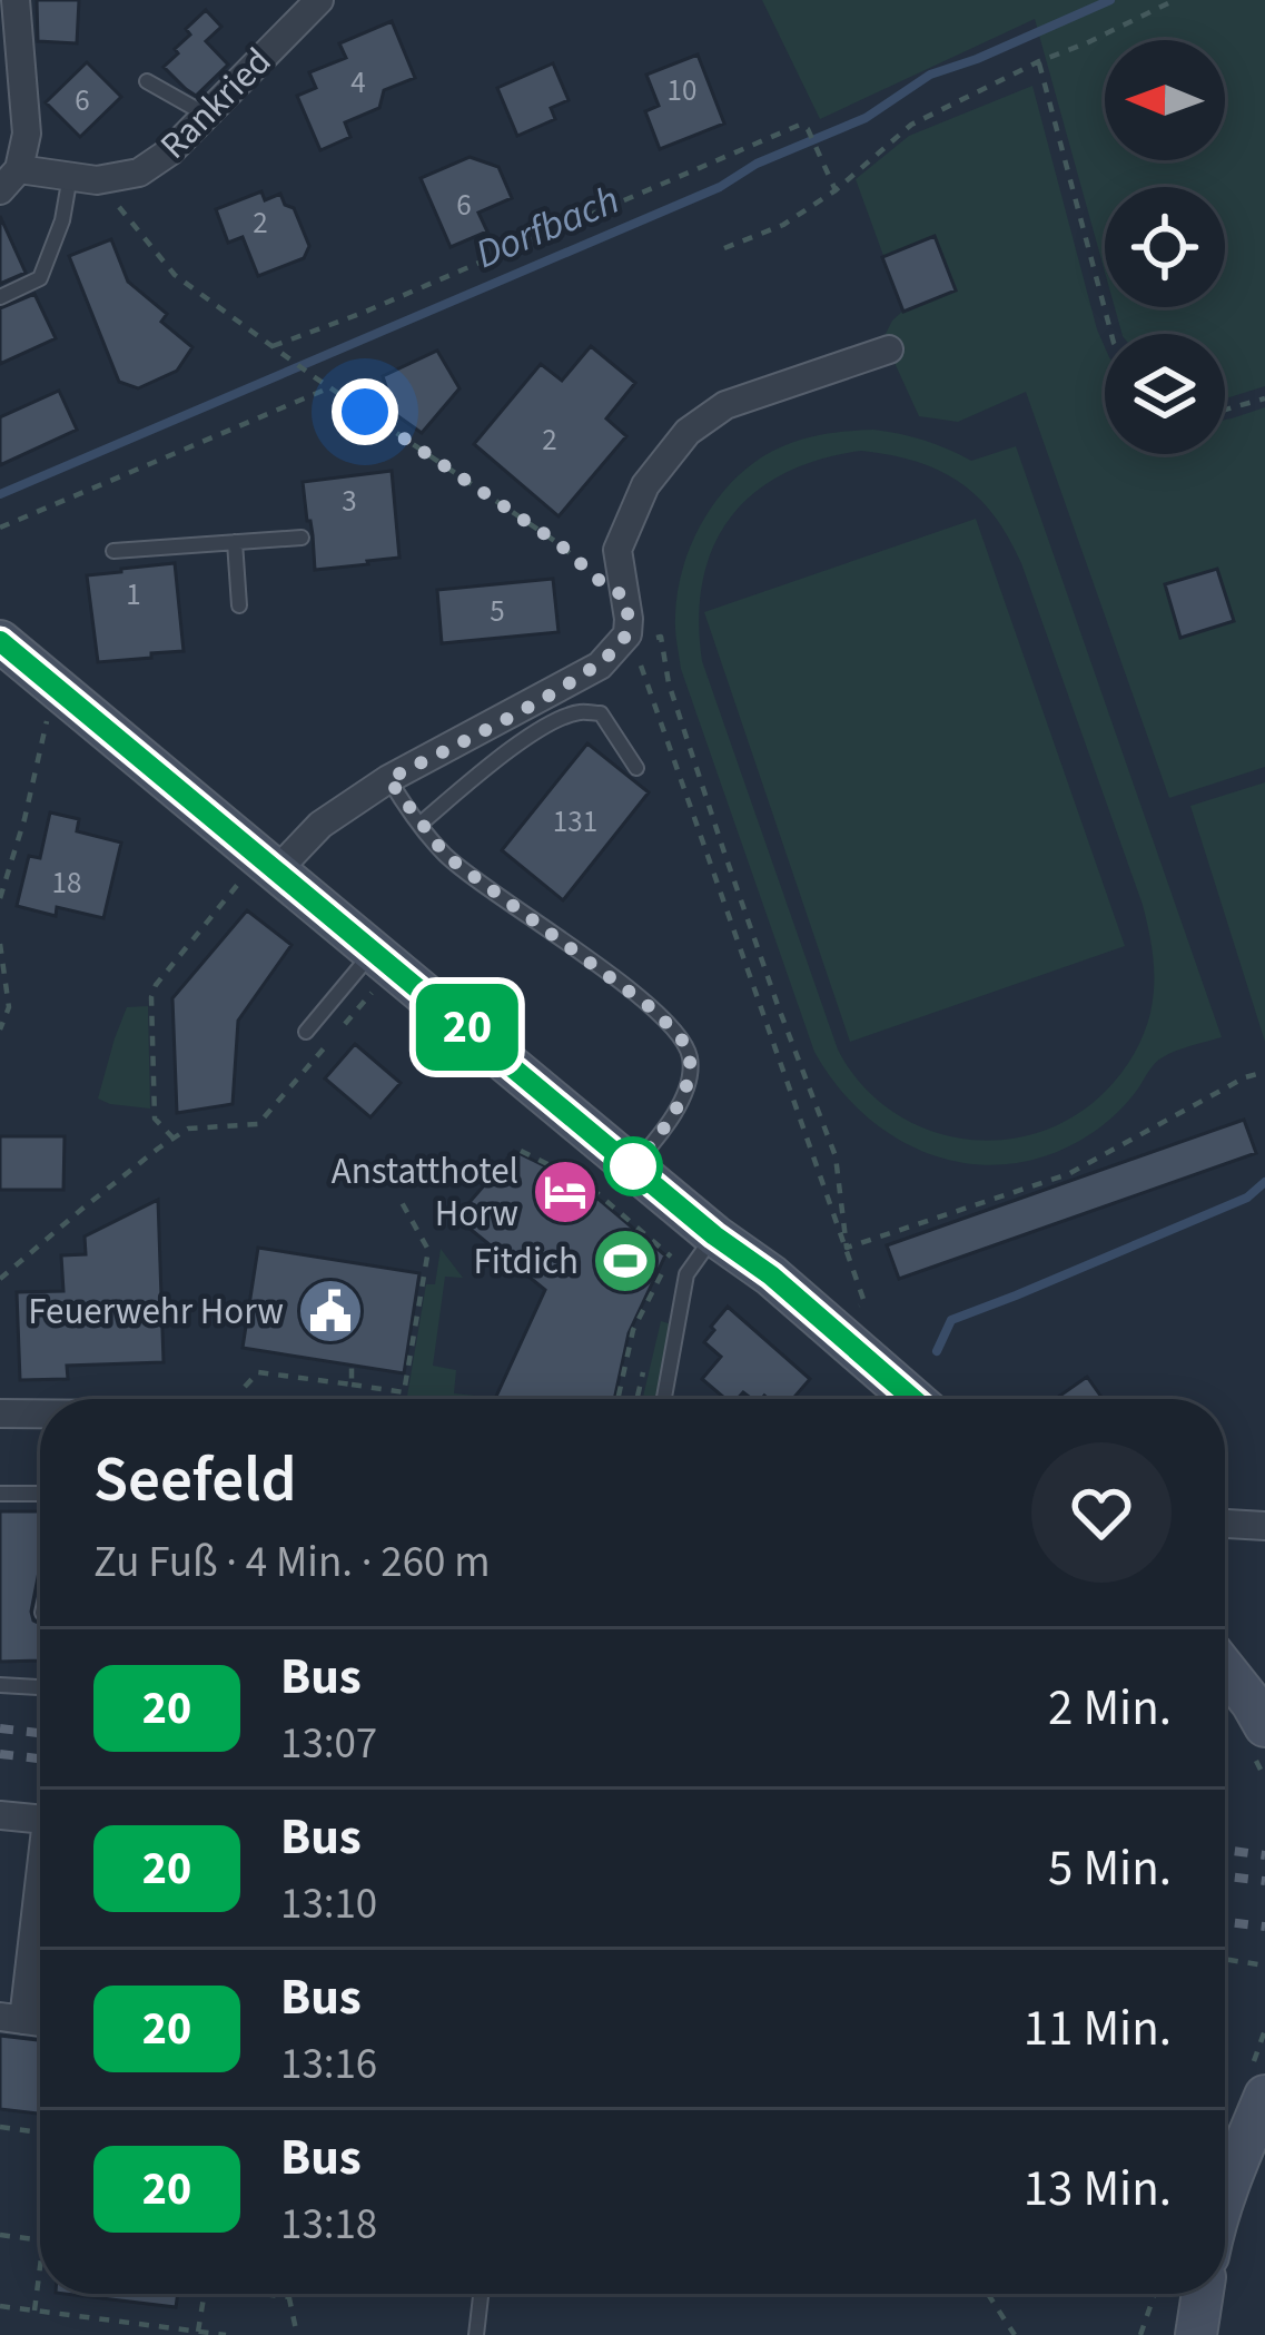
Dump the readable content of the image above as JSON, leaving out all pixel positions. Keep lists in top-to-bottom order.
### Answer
{
  "streets": {
    "street": ["Rankried"]
  },
  "water": ["Dorfbach"],
  "places": {
    "hotel": ["Anstatthotel Horw"],
    "sports": ["Fitdich"],
    "public building": ["Feuerwehr Horw"]
  },
  "lines": ["bus line 20"],
  "house_numbers": [
    "4",
    "10",
    "6",
    "6",
    "2",
    "2",
    "3",
    "1",
    "5",
    "131",
    "18"
  ],
  "north": "left",
  "page": {
    "on_map": "20",
    "heading": ["Seefeld", "Zu Fuß · 4 Min. · 260 m"],
    "list": [
      {
        "mark": "20",
        "name": "Bus",
        "note": "13:07",
        "value": "2 Min."
      },
      {
        "mark": "20",
        "name": "Bus",
        "note": "13:10",
        "value": "5 Min."
      },
      {
        "mark": "20",
        "name": "Bus",
        "note": "13:16",
        "value": "11 Min."
      },
      {
        "mark": "20",
        "name": "Bus",
        "note": "13:18",
        "value": "13 Min."
      }
    ]
  }
}
